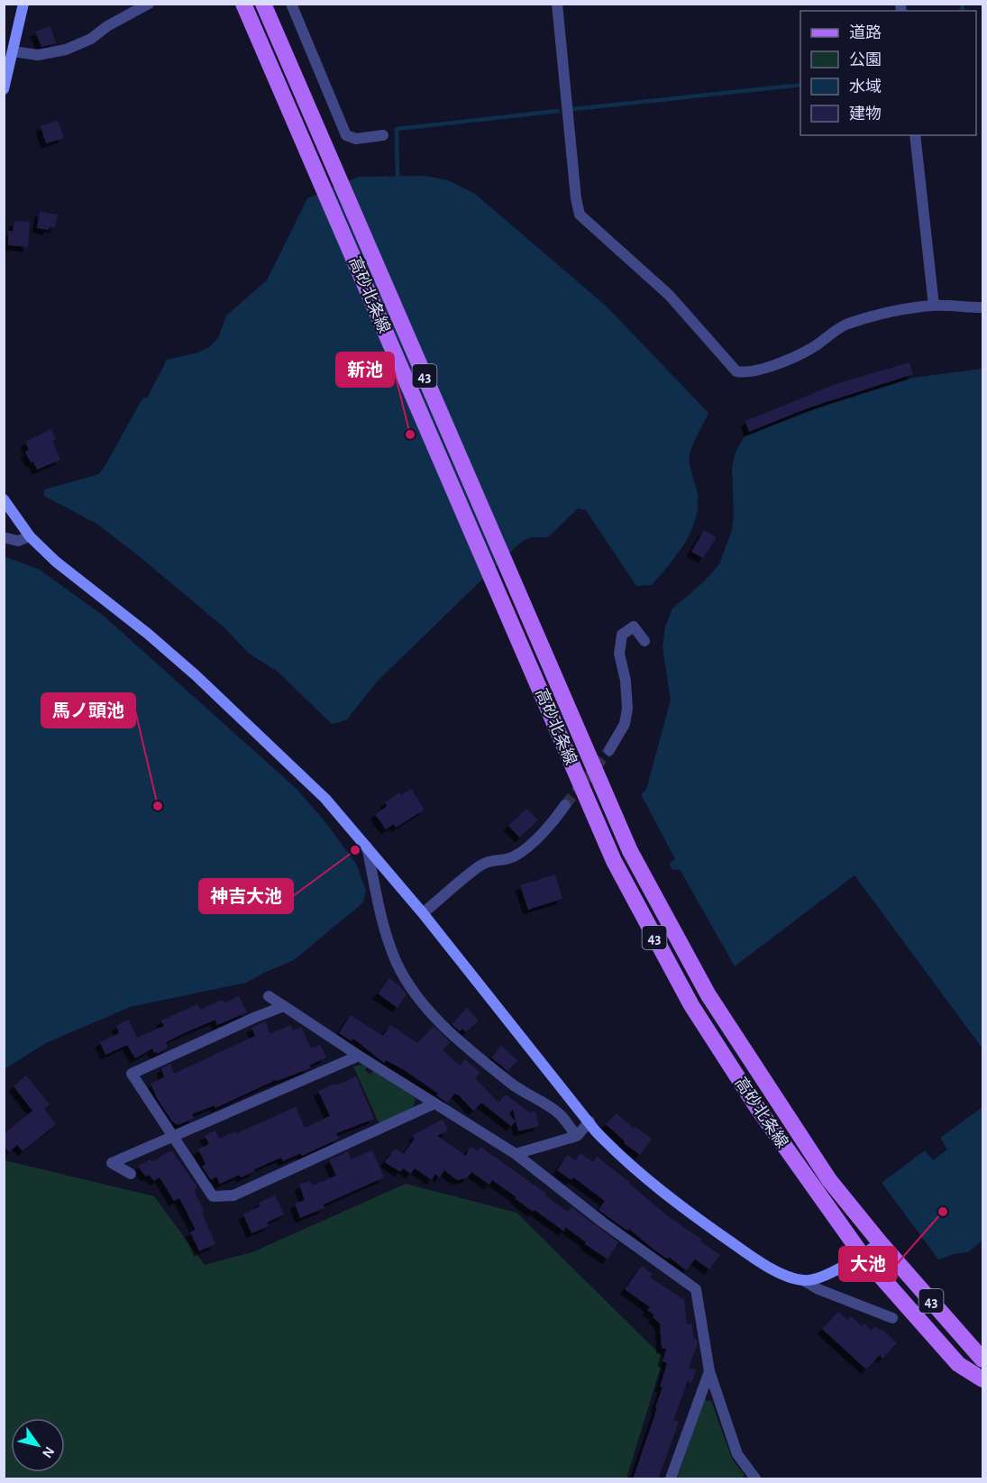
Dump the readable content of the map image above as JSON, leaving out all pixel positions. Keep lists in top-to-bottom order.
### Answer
{
  "streets": {
    "main road": ["高砂北条線", "43"]
  },
  "places": [
    "新池",
    "馬ノ頭池",
    "神吉大池",
    "大池"
  ],
  "legend": [
    "道路",
    "公園",
    "水域",
    "建物"
  ],
  "north": "bottom right"
}
